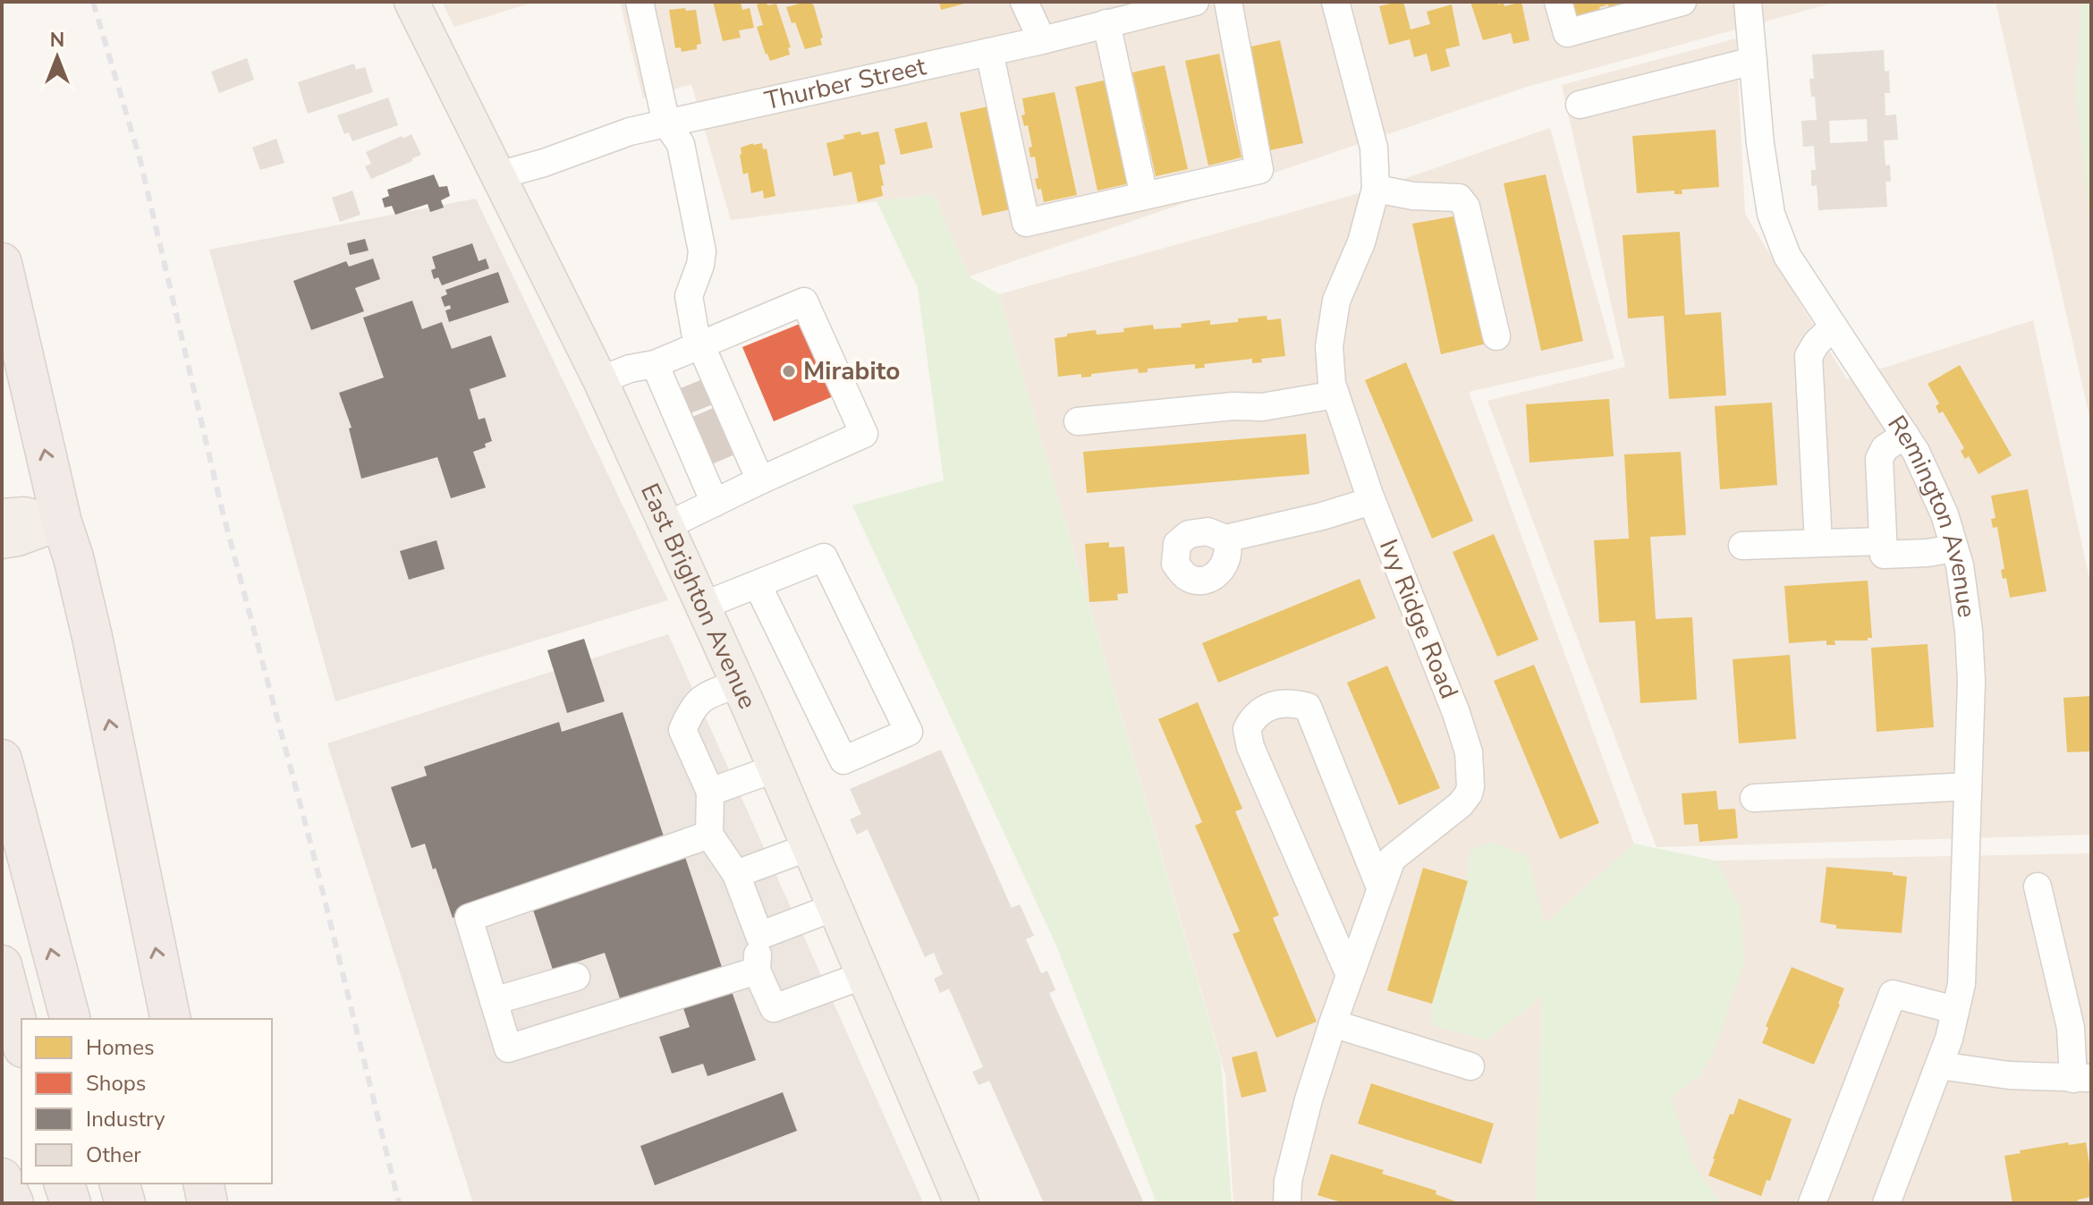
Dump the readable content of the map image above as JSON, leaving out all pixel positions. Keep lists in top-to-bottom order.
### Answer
{
  "streets": {
    "main road": ["East Brighton Avenue"],
    "street": ["Thurber Street", "Remington Avenue", "Ivy Ridge Road"]
  },
  "crossings": [
    ["Thurber Street", "East Brighton Avenue"]
  ],
  "places": ["Mirabito"],
  "legend": [
    "Homes",
    "Shops",
    "Industry",
    "Other"
  ],
  "north": "top"
}
